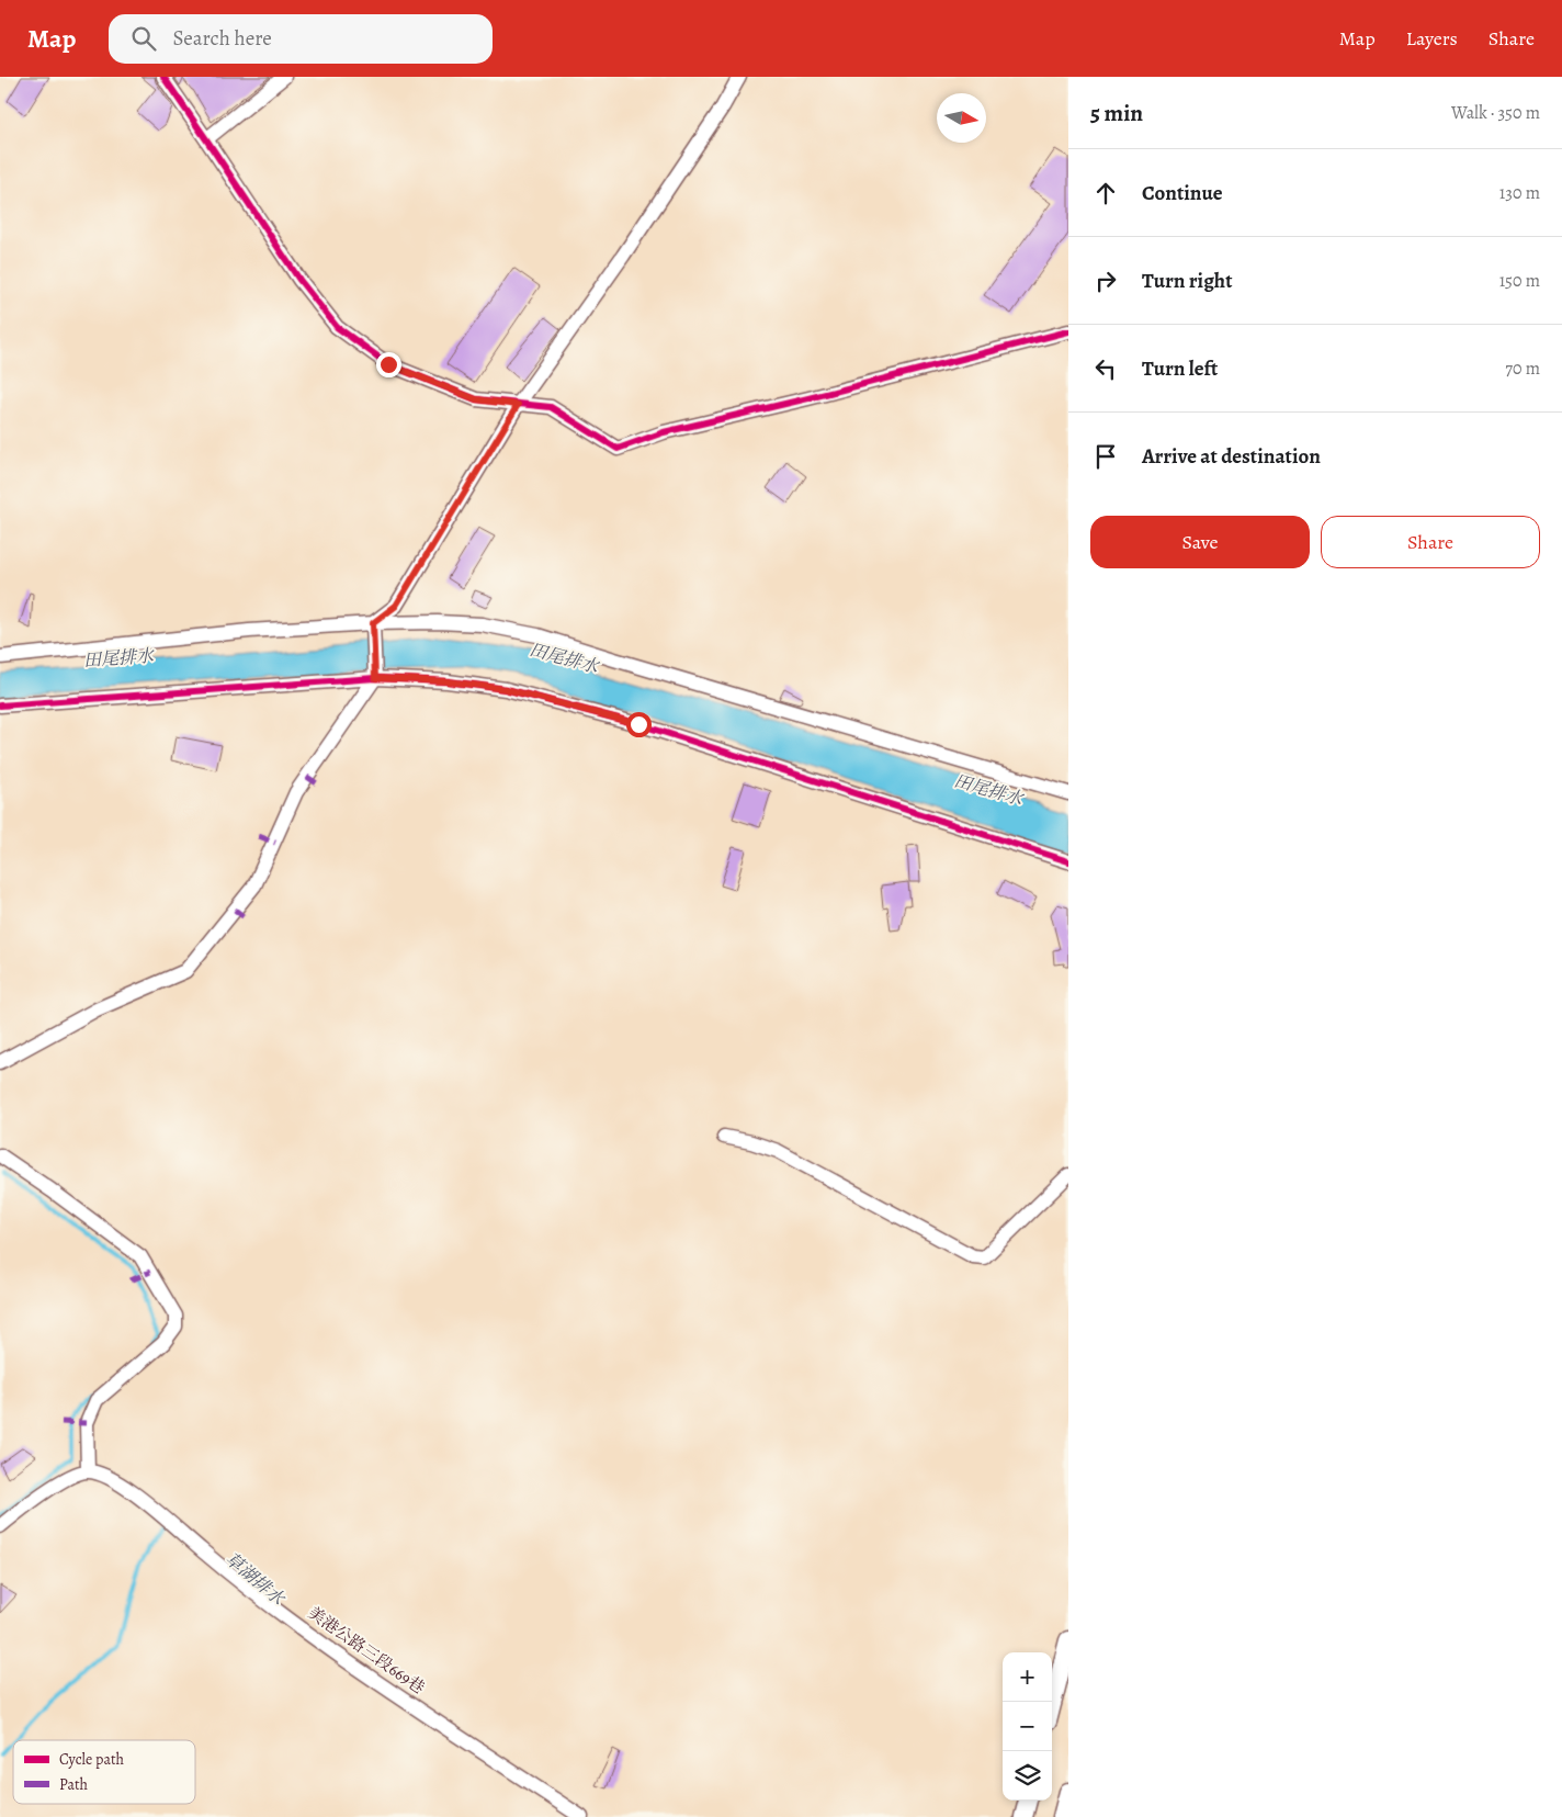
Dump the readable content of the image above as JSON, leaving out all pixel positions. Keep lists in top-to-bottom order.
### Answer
{
  "streets": {
    "street": ["美港公路三段669巷"]
  },
  "water": ["田尾排水", "草湖排水"],
  "legend": ["Cycle path", "Path"],
  "north": "right",
  "page": {
    "header": "Map",
    "search": "Search here",
    "nav": ["Map", "Layers", "Share"],
    "heading": ["5 min", "Walk · 350 m"],
    "list": [
      ["Continue", "130 m"],
      ["Turn right", "150 m"],
      ["Turn left", "70 m"],
      "Arrive at destination"
    ],
    "buttons": ["Save", "Share"],
    "map_buttons": ["+", "−"]
  }
}
